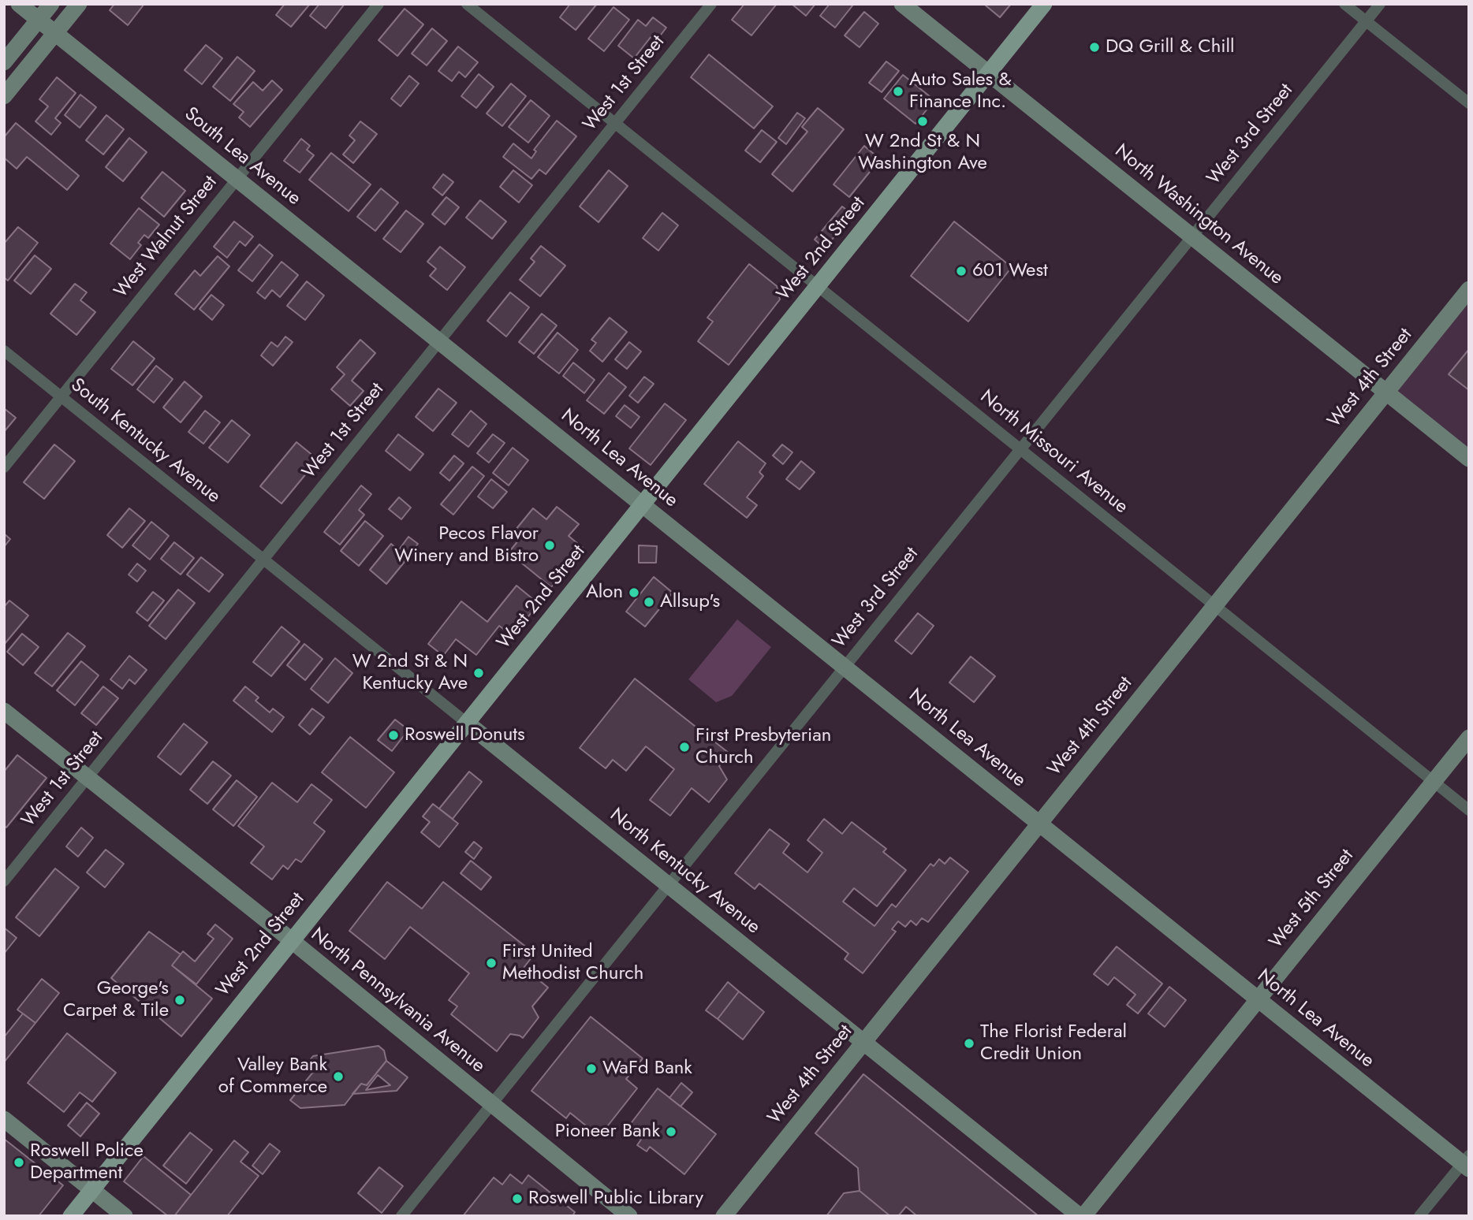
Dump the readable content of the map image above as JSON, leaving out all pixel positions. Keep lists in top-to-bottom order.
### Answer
{
  "streets": {
    "main road": ["West 2nd Street"],
    "street": [
      "West 1st Street",
      "West 3rd Street",
      "South Lea Avenue",
      "North Washington Avenue",
      "West Walnut Street",
      "West 4th Street",
      "South Kentucky Avenue",
      "North Missouri Avenue",
      "North Lea Avenue",
      "North Kentucky Avenue",
      "West 5th Street",
      "North Pennsylvania Avenue"
    ]
  },
  "crossings": [
    ["West 1st Street", "South Lea Avenue"],
    ["West 1st Street", "South Kentucky Avenue"],
    ["West 1st Street", "North Missouri Avenue"],
    ["West 1st Street", "North Lea Avenue"],
    ["West 1st Street", "North Kentucky Avenue"],
    ["West 1st Street", "North Pennsylvania Avenue"],
    ["West 3rd Street", "North Washington Avenue"],
    ["West 3rd Street", "North Missouri Avenue"],
    ["West 3rd Street", "North Lea Avenue"],
    ["West 3rd Street", "North Kentucky Avenue"],
    ["West 3rd Street", "North Pennsylvania Avenue"],
    ["South Lea Avenue", "West Walnut Street"],
    ["South Lea Avenue", "North Lea Avenue"],
    ["North Washington Avenue", "West 2nd Street"],
    ["North Washington Avenue", "West 4th Street"],
    ["West Walnut Street", "South Kentucky Avenue"],
    ["West 2nd Street", "North Missouri Avenue"],
    ["West 2nd Street", "North Lea Avenue"],
    ["West 2nd Street", "North Kentucky Avenue"],
    ["West 2nd Street", "North Pennsylvania Avenue"],
    ["West 4th Street", "North Missouri Avenue"],
    ["West 4th Street", "North Lea Avenue"],
    ["West 4th Street", "North Kentucky Avenue"],
    ["South Kentucky Avenue", "North Kentucky Avenue"],
    ["North Missouri Avenue", "West 5th Street"],
    ["North Lea Avenue", "West 5th Street"]
  ],
  "places": [
    "DQ Grill & Chill",
    "Auto Sales & Finance Inc.",
    "W 2nd St & N Washington Ave",
    "601 West",
    "Pecos Flavor Winery and Bistro",
    "Alon",
    "Allsup's",
    "W 2nd St & N Kentucky Ave",
    "Roswell Donuts",
    "First Presbyterian Church",
    "First United Methodist Church",
    "George's Carpet & Tile",
    "The Florist Federal Credit Union",
    "WaFd Bank",
    "Valley Bank of Commerce",
    "Pioneer Bank",
    "Roswell Police Department",
    "Roswell Public Library"
  ]
}
